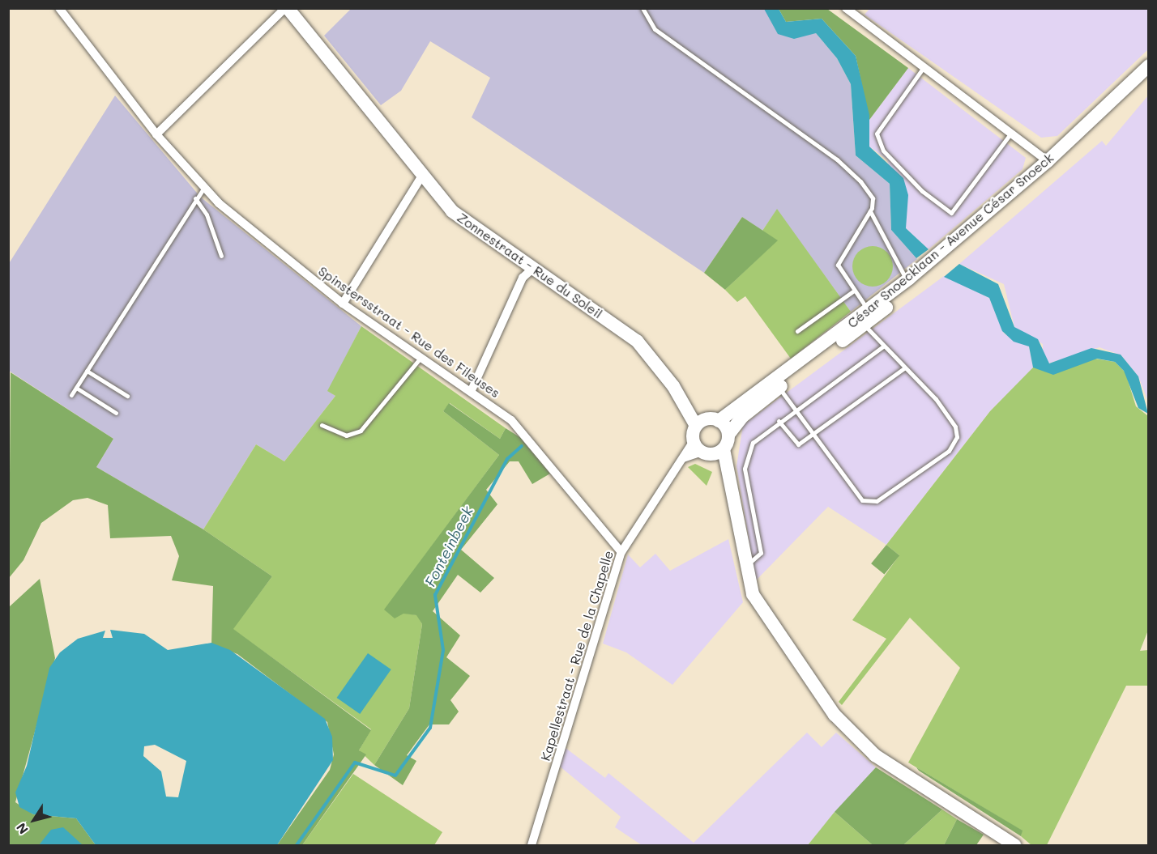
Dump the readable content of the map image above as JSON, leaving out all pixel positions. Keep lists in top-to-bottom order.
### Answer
{
  "streets": {
    "main road": ["César Snoecklaan - Avenue César Snoeck", "Zonnestraat - Rue du Soleil"],
    "street": ["Spinstersstraat - Rue des Fileuses", "Kapellestraat - Rue de la Chapelle"]
  },
  "crossings": [
    ["César Snoecklaan - Avenue César Snoeck", "Zonnestraat - Rue du Soleil"],
    ["César Snoecklaan - Avenue César Snoeck", "Kapellestraat - Rue de la Chapelle"],
    ["Spinstersstraat - Rue des Fileuses", "Kapellestraat - Rue de la Chapelle"]
  ],
  "water": ["Fonteinbeek"],
  "north": "bottom left"
}
